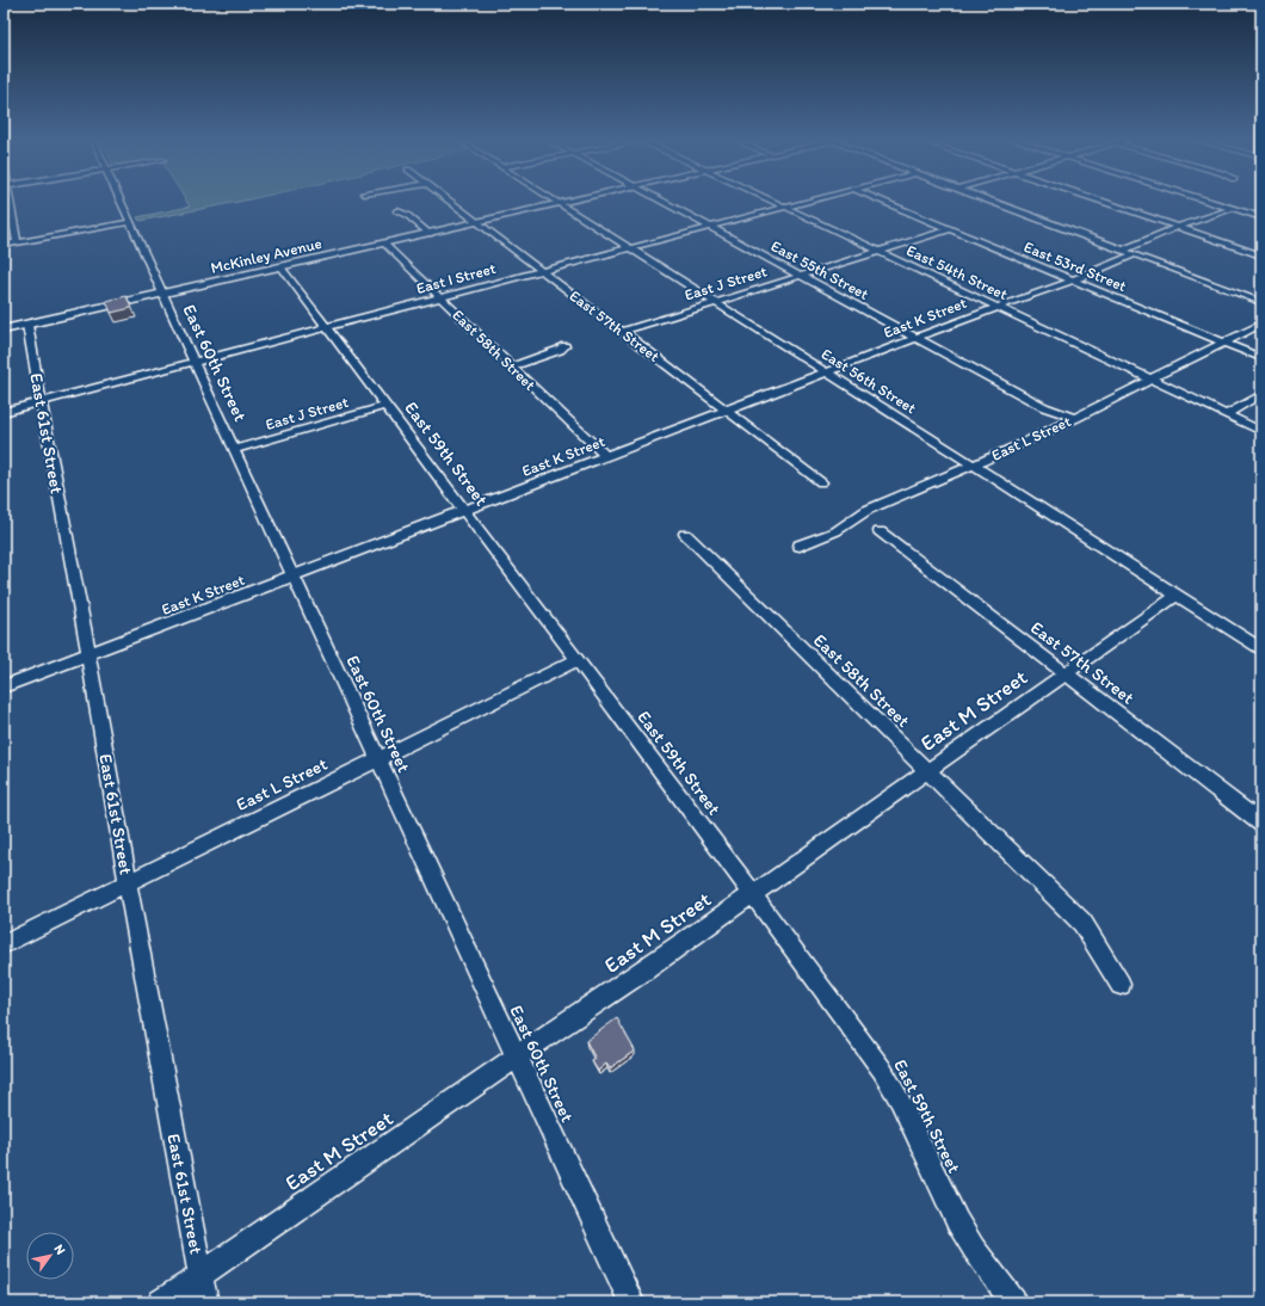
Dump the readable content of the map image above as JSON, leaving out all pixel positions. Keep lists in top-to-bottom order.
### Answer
{
  "streets": {
    "main road": ["McKinley Avenue"],
    "street": [
      "East 53rd Street",
      "East 55th Street",
      "East 54th Street",
      "East I Street",
      "East J Street",
      "East K Street",
      "East 57th Street",
      "East 58th Street",
      "East 60th Street",
      "East 56th Street",
      "East 61st Street",
      "East L Street",
      "East 59th Street",
      "East M Street"
    ]
  },
  "crossings": [
    ["McKinley Avenue", "East 57th Street"],
    ["McKinley Avenue", "East 58th Street"],
    ["McKinley Avenue", "East 60th Street"],
    ["McKinley Avenue", "East 56th Street"],
    ["McKinley Avenue", "East 61st Street"],
    ["McKinley Avenue", "East 59th Street"],
    ["East 53rd Street", "East J Street"],
    ["East 53rd Street", "East K Street"],
    ["East 53rd Street", "East L Street"],
    ["East 55th Street", "East I Street"],
    ["East 55th Street", "East J Street"],
    ["East 55th Street", "East K Street"],
    ["East 55th Street", "East L Street"],
    ["East 54th Street", "East I Street"],
    ["East 54th Street", "East J Street"],
    ["East 54th Street", "East K Street"],
    ["East 54th Street", "East L Street"],
    ["East I Street", "East 57th Street"],
    ["East I Street", "East 58th Street"],
    ["East I Street", "East 60th Street"],
    ["East I Street", "East 56th Street"],
    ["East I Street", "East 61st Street"],
    ["East I Street", "East 59th Street"],
    ["East J Street", "East 57th Street"],
    ["East J Street", "East 60th Street"],
    ["East J Street", "East 56th Street"],
    ["East J Street", "East 59th Street"],
    ["East K Street", "East 57th Street"],
    ["East K Street", "East 58th Street"],
    ["East K Street", "East 60th Street"],
    ["East K Street", "East 56th Street"],
    ["East K Street", "East 61st Street"],
    ["East K Street", "East 59th Street"],
    ["East 57th Street", "East M Street"],
    ["East 58th Street", "East M Street"],
    ["East 60th Street", "East L Street"],
    ["East 60th Street", "East M Street"],
    ["East 56th Street", "East L Street"],
    ["East 56th Street", "East M Street"],
    ["East 61st Street", "East L Street"],
    ["East 61st Street", "East M Street"],
    ["East L Street", "East 59th Street"],
    ["East 59th Street", "East M Street"]
  ],
  "north": "top right"
}
